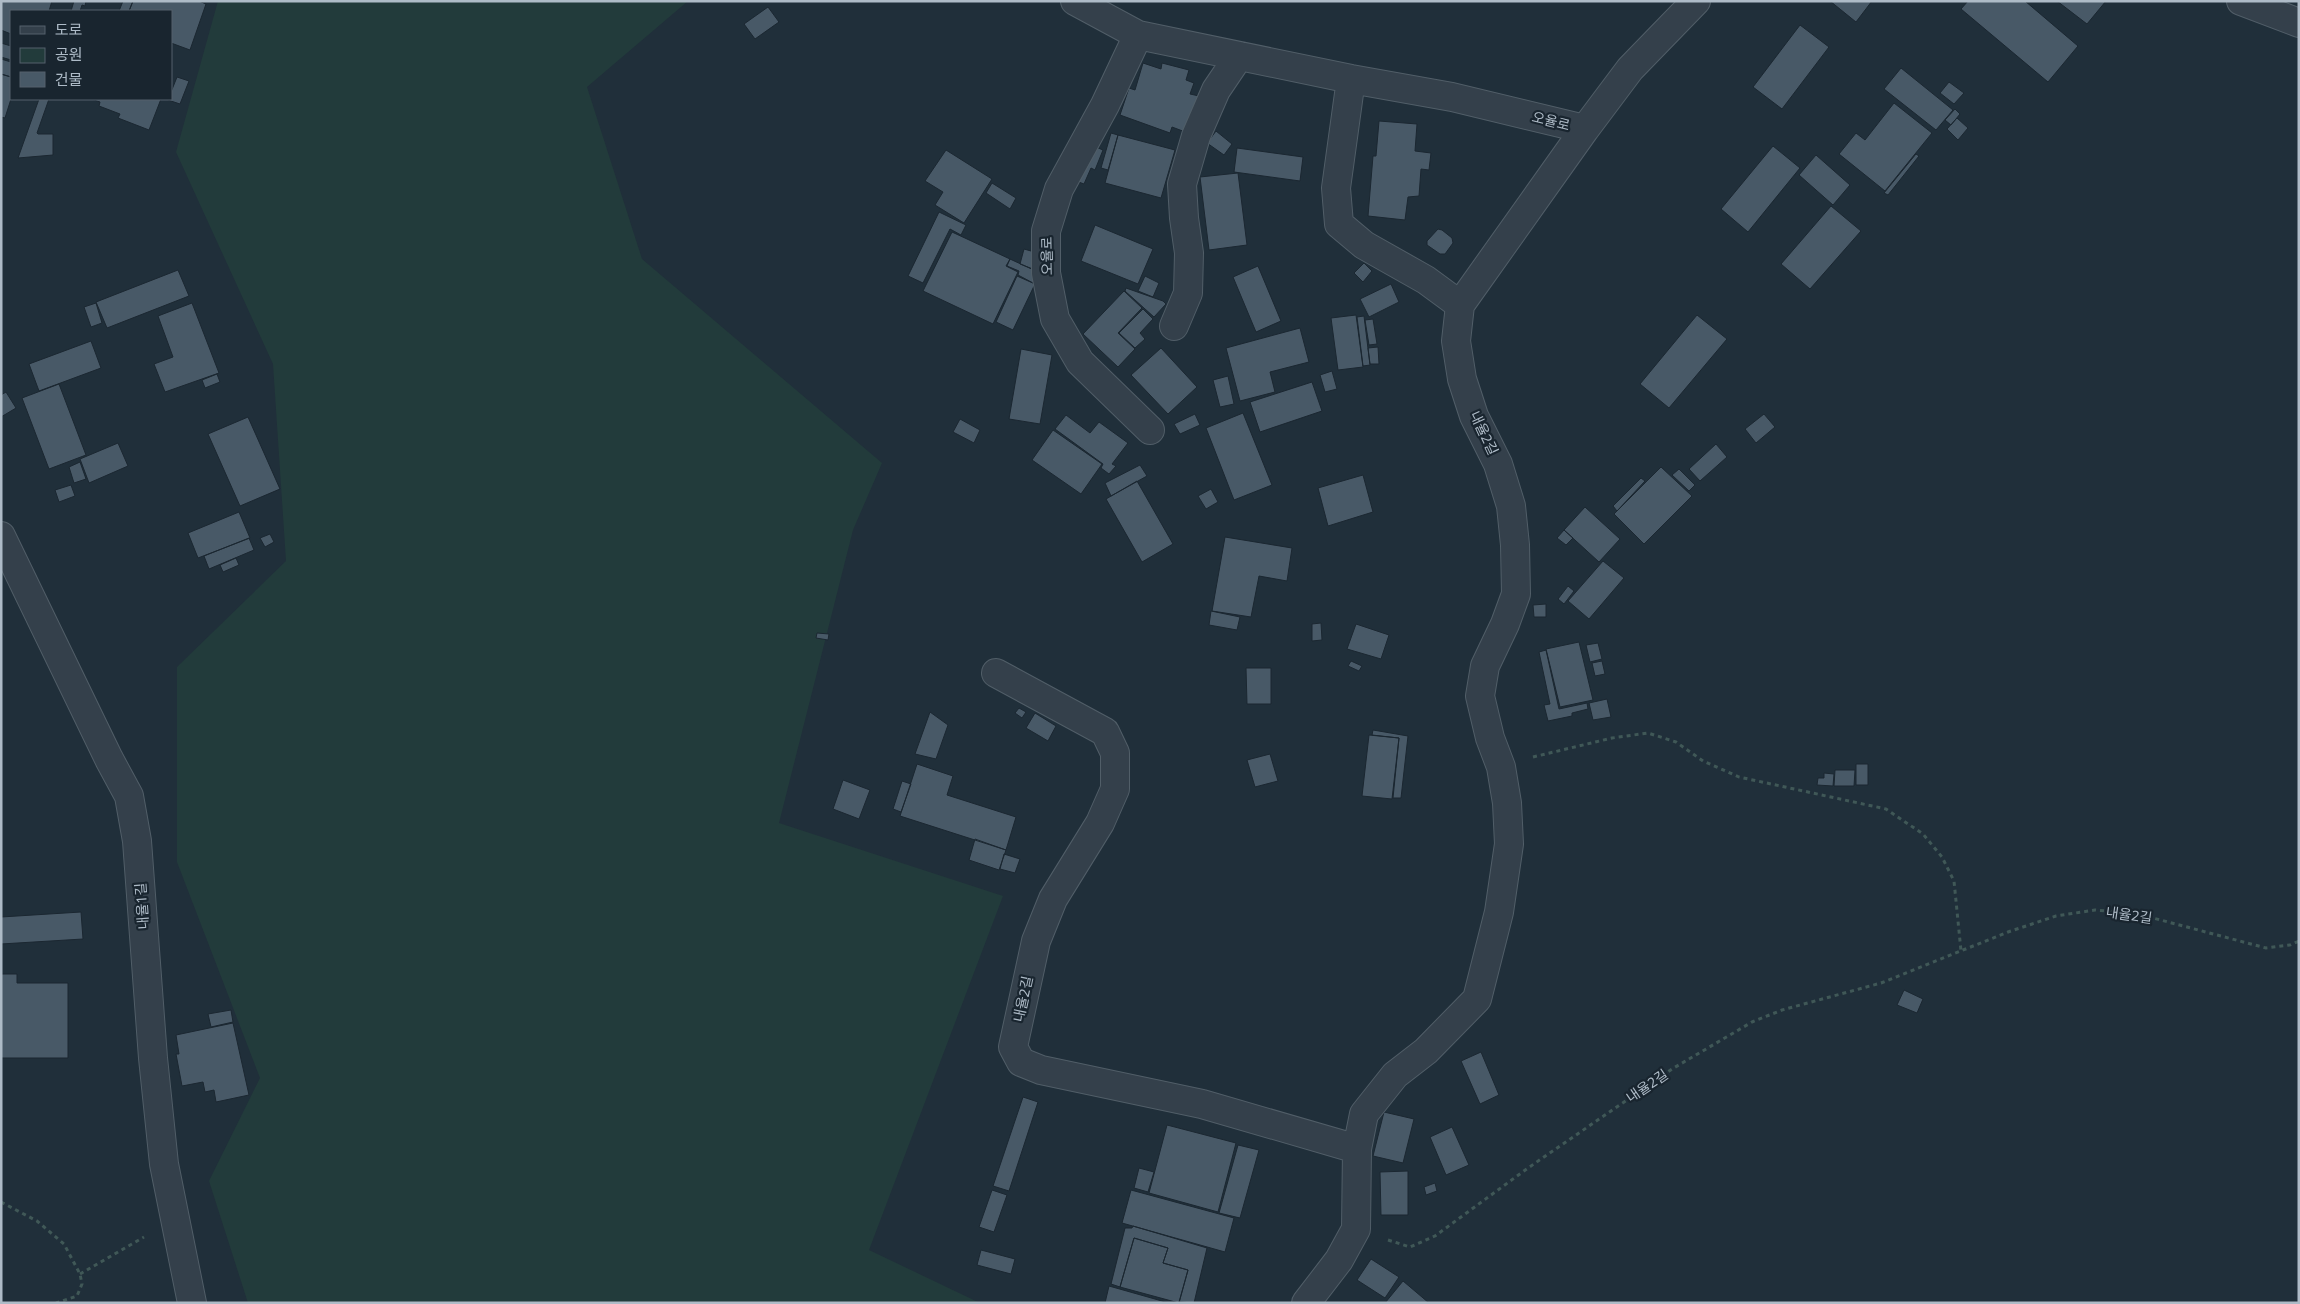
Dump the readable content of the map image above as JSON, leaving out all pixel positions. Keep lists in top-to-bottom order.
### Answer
{
  "streets": {
    "street": ["오율로", "내율2길", "내율1길"]
  },
  "crossings": [
    ["오율로", "내율2길"]
  ],
  "legend": ["도로", "공원", "건물"]
}
